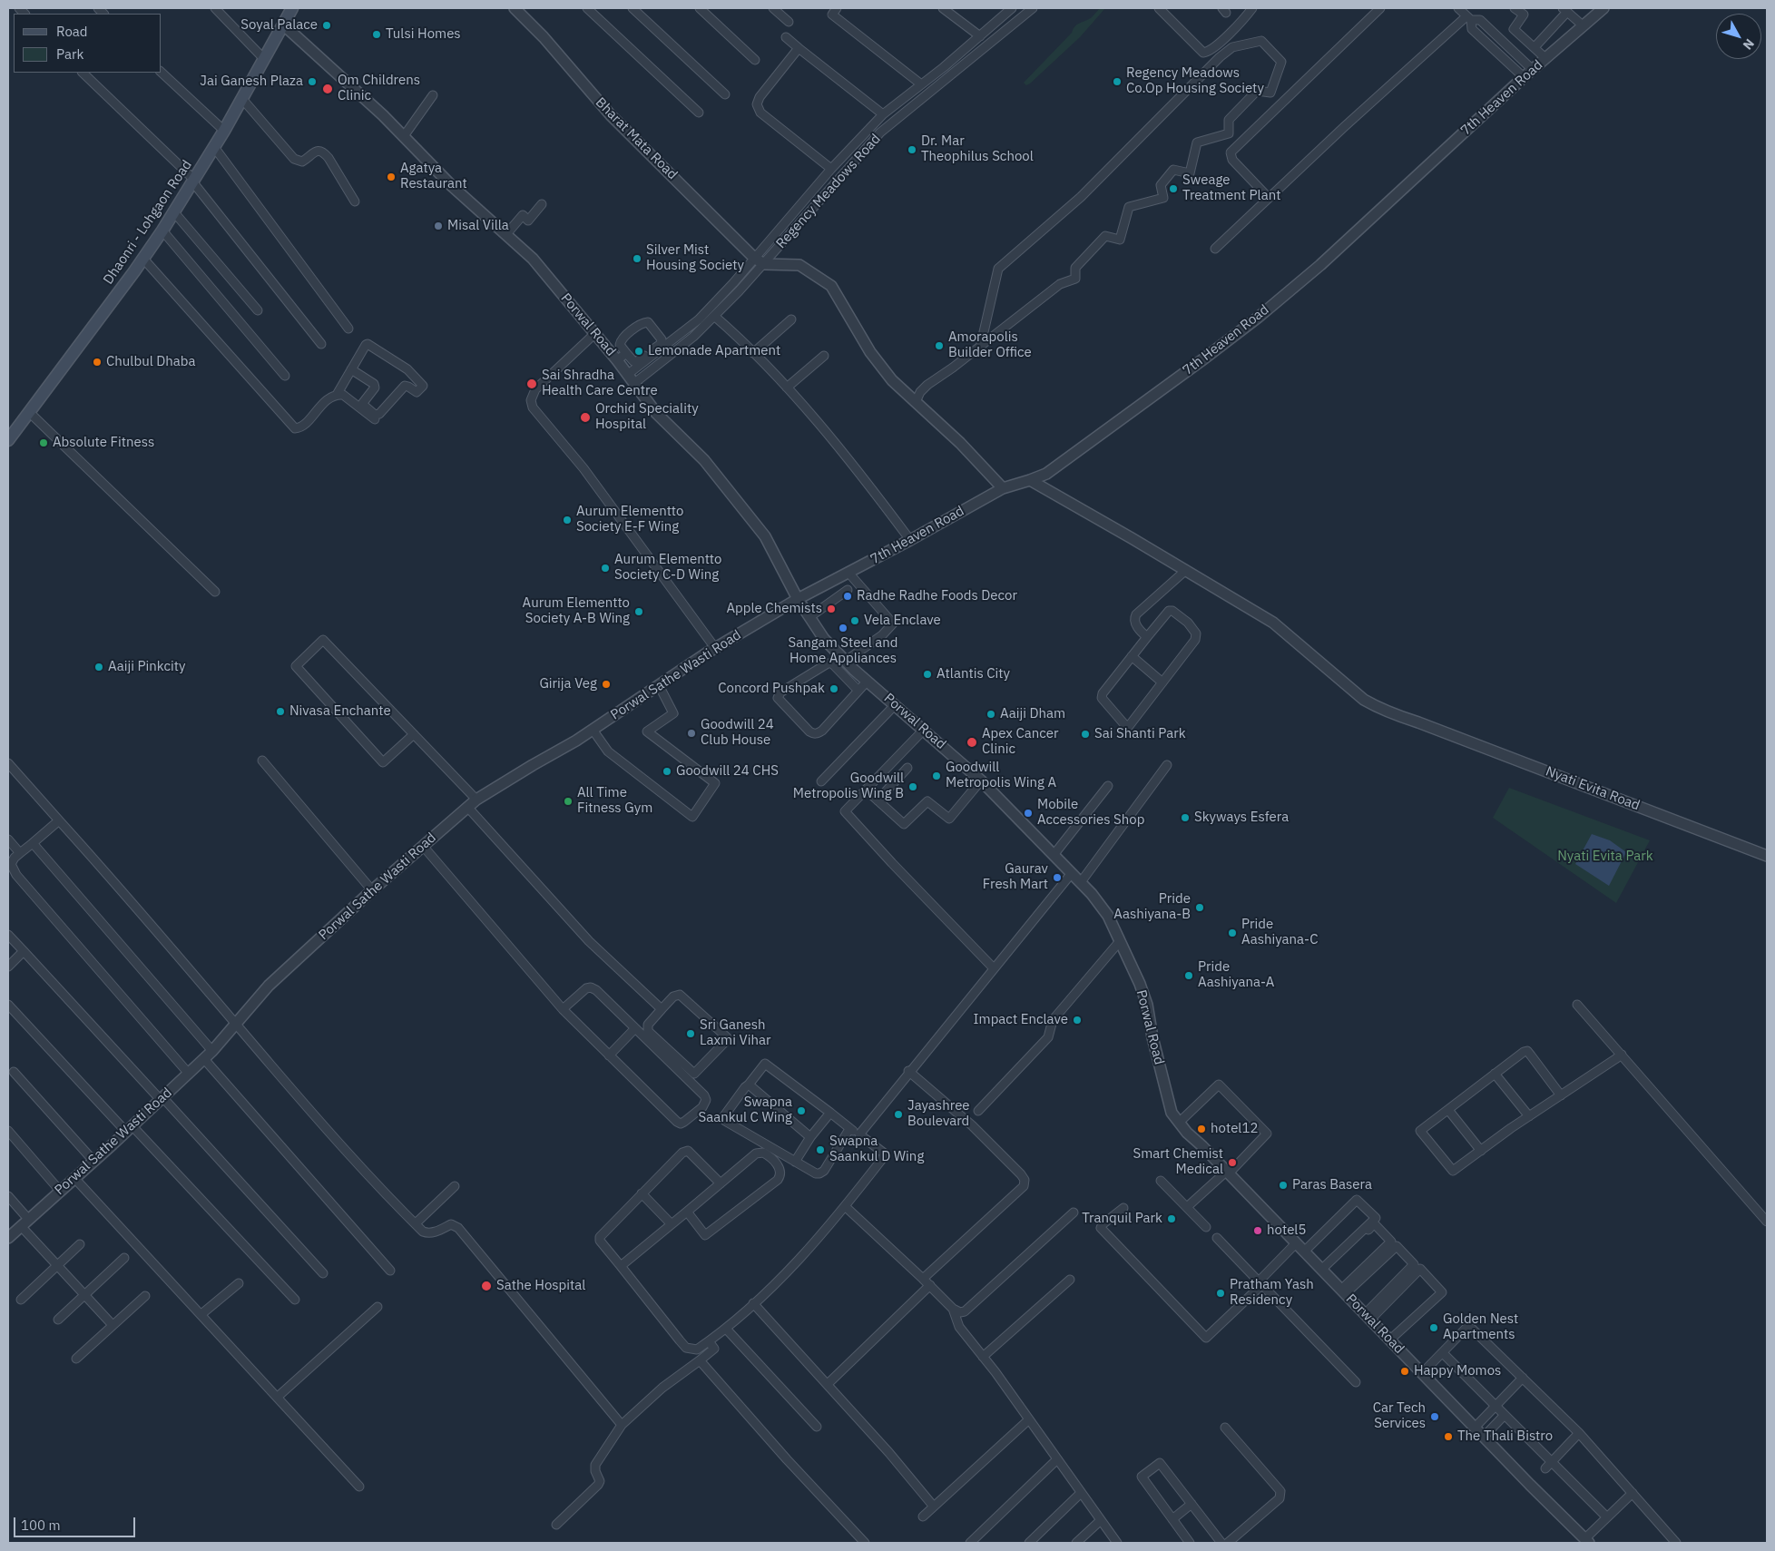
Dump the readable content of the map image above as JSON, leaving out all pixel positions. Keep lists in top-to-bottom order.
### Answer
{
  "streets": {
    "main road": ["Dhaonri - Lohgaon Road"],
    "street": [
      "7th Heaven Road",
      "Bharat Mata Road",
      "Regency Meadows Road",
      "Porwal Road",
      "Porwal Sathe Wasti Road",
      "Nyati Evita Road"
    ]
  },
  "crossings": [
    ["7th Heaven Road", "Porwal Road"],
    ["7th Heaven Road", "Porwal Sathe Wasti Road"],
    ["7th Heaven Road", "Nyati Evita Road"],
    ["Bharat Mata Road", "Regency Meadows Road"],
    ["Regency Meadows Road", "Porwal Road"],
    ["Dhaonri - Lohgaon Road", "Porwal Road"],
    ["Porwal Road", "Porwal Sathe Wasti Road"]
  ],
  "parks": ["Nyati Evita Park"],
  "places": [
    "Soyal Palace",
    "Tulsi Homes",
    "Jai Ganesh Plaza",
    "Regency Meadows Co.Op Housing Society",
    "Om Childrens Clinic",
    "Dr. Mar Theophilus School",
    "Agatya Restaurant",
    "Sweage Treatment Plant",
    "Misal Villa",
    "Silver Mist Housing Society",
    "Amorapolis Builder Office",
    "Lemonade Apartment",
    "Chulbul Dhaba",
    "Sai Shradha Health Care Centre",
    "Orchid Speciality Hospital",
    "Absolute Fitness",
    "Aurum Elementto Society E-F Wing",
    "Aurum Elementto Society C-D Wing",
    "Radhe Radhe Foods Decor",
    "Apple Chemists",
    "Aurum Elementto Society A-B Wing",
    "Vela Enclave",
    "Sangam Steel and Home Appliances",
    "Aaiji Pinkcity",
    "Atlantis City",
    "Girija Veg",
    "Concord Pushpak",
    "Nivasa Enchante",
    "Aaiji Dham",
    "Goodwill 24 Club House",
    "Sai Shanti Park",
    "Apex Cancer Clinic",
    "Goodwill 24 CHS",
    "Goodwill Metropolis Wing A",
    "Goodwill Metropolis Wing B",
    "All Time Fitness Gym",
    "Mobile Accessories Shop",
    "Skyways Esfera",
    "Gaurav Fresh Mart",
    "Pride Aashiyana-B",
    "Pride Aashiyana-C",
    "Pride Aashiyana-A",
    "Impact Enclave",
    "Sri Ganesh Laxmi Vihar",
    "Swapna Saankul C Wing",
    "Jayashree Boulevard",
    "hotel12",
    "Swapna Saankul D Wing",
    "Smart Chemist Medical",
    "Paras Basera",
    "Tranquil Park",
    "hotel5",
    "Sathe Hospital",
    "Pratham Yash Residency",
    "Golden Nest Apartments",
    "Happy Momos",
    "Car Tech Services",
    "The Thali Bistro"
  ],
  "legend": ["Road", "Park"],
  "scale_bar": "100 m",
  "north": "bottom right"
}
